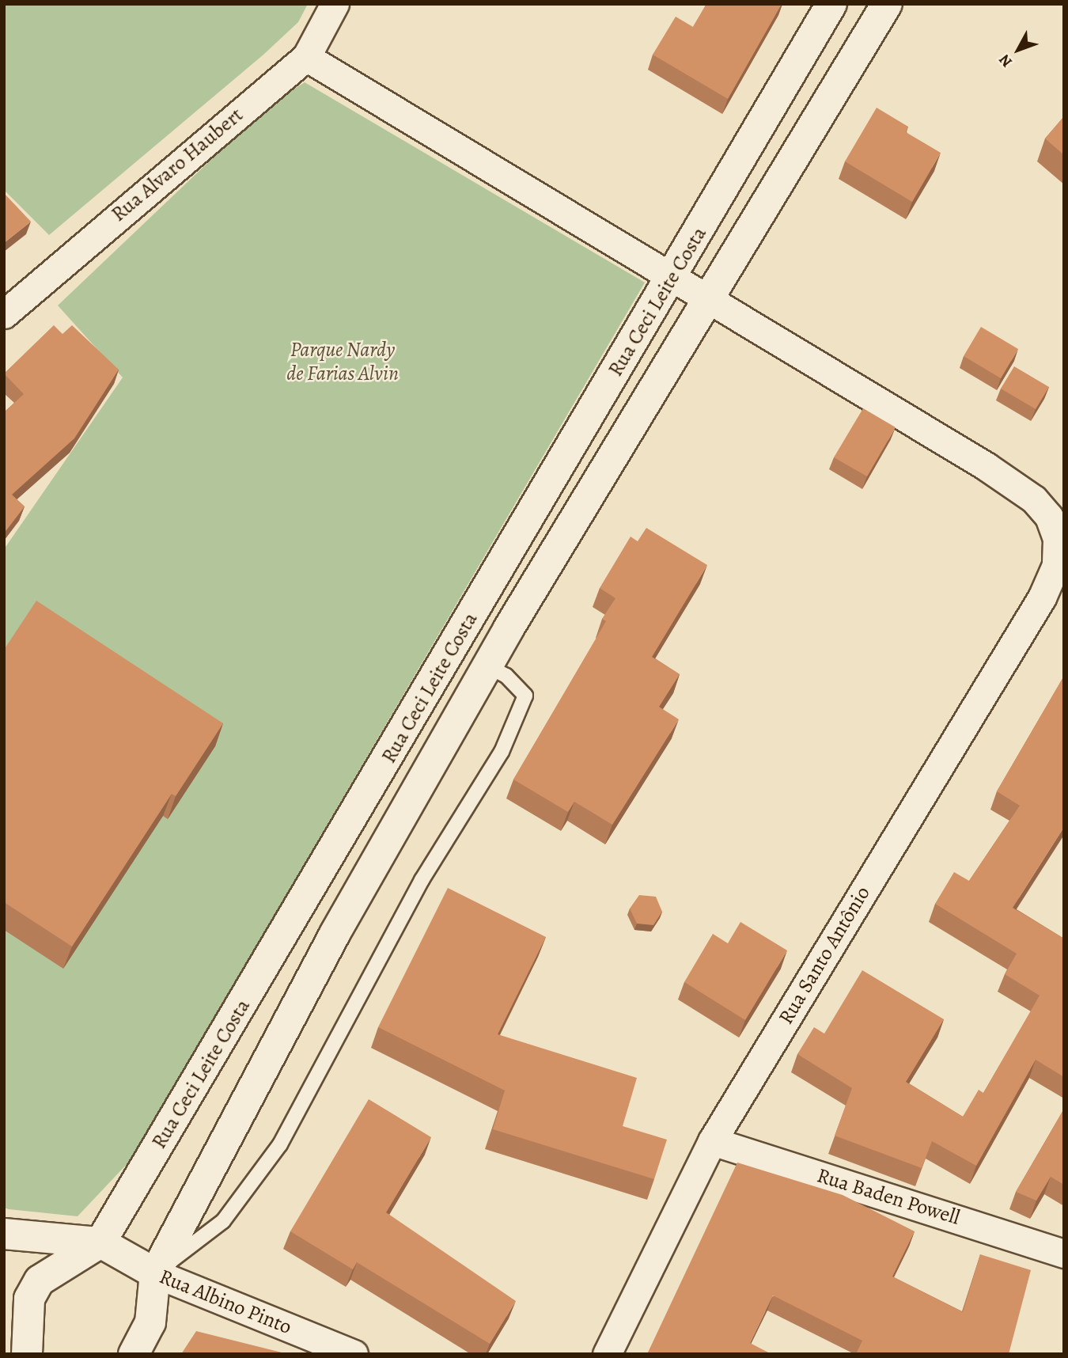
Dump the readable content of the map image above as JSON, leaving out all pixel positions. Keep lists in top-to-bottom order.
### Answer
{
  "streets": {
    "street": [
      "Rua Alvaro Haubert",
      "Rua Ceci Leite Costa",
      "Rua Santo Antônio",
      "Rua Baden Powell",
      "Rua Albino Pinto"
    ]
  },
  "crossings": [
    ["Rua Ceci Leite Costa", "Rua Santo Antônio"],
    ["Rua Ceci Leite Costa", "Rua Albino Pinto"],
    ["Rua Santo Antônio", "Rua Baden Powell"]
  ],
  "parks": ["Parque Nardy de Farias Alvin"],
  "north": "bottom left"
}
